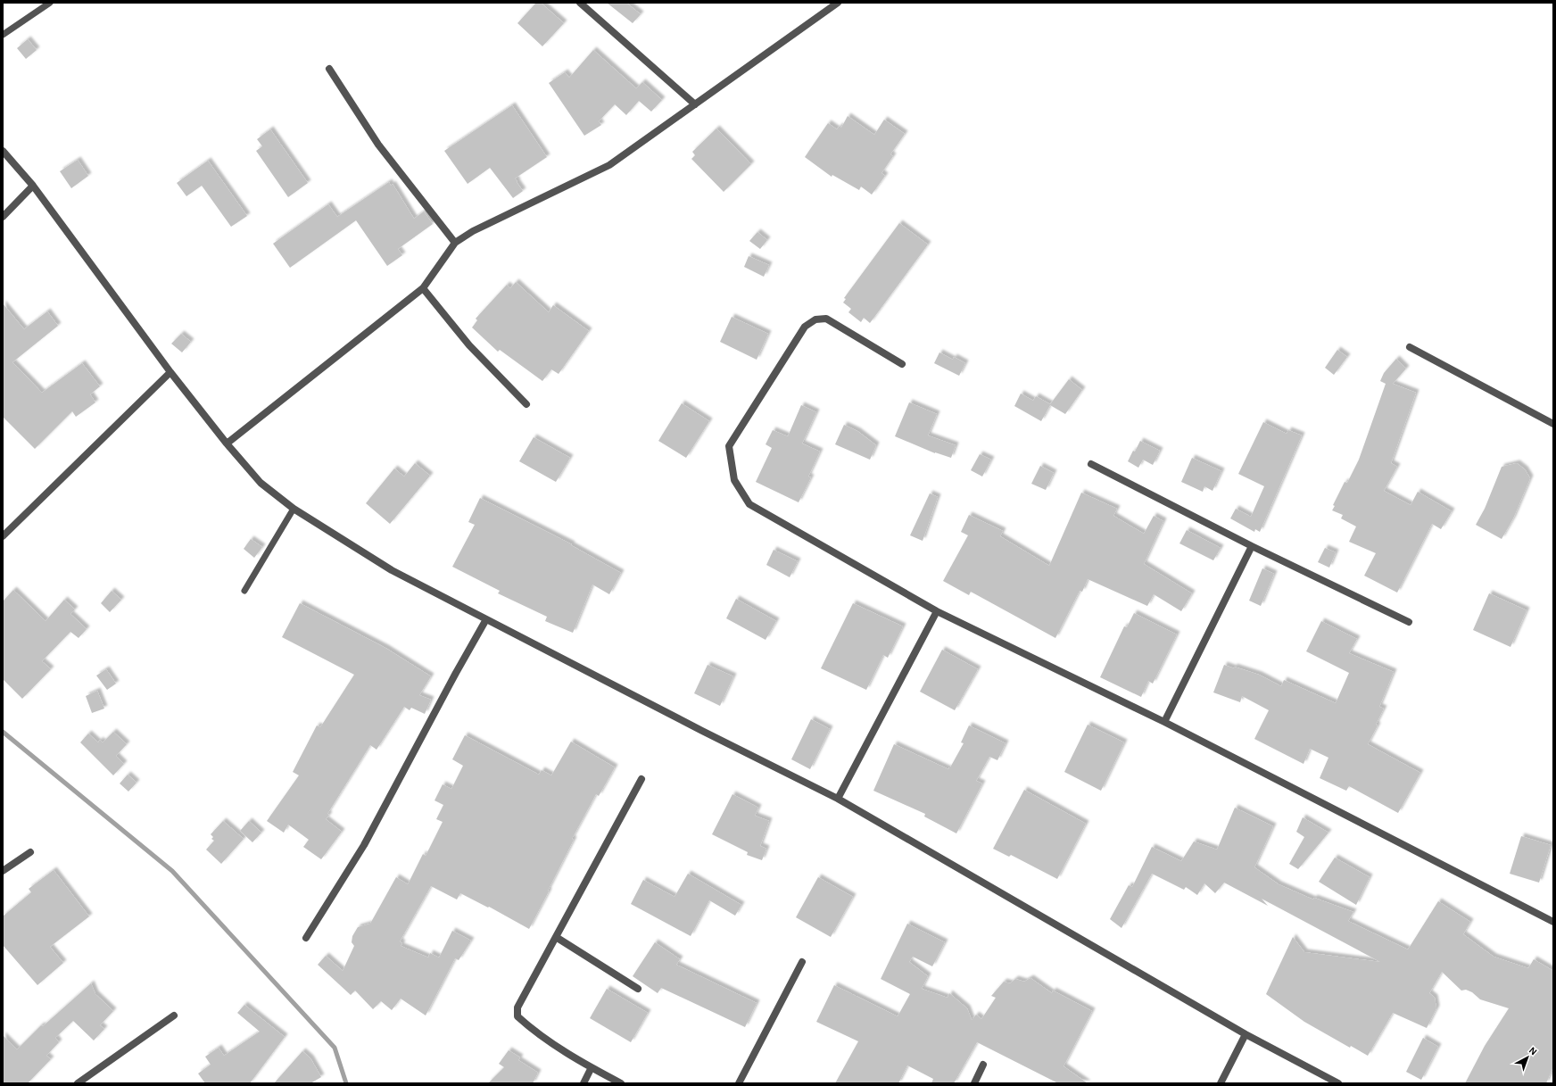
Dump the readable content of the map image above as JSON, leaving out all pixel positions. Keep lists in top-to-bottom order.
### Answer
{
  "north": "top right"
}
